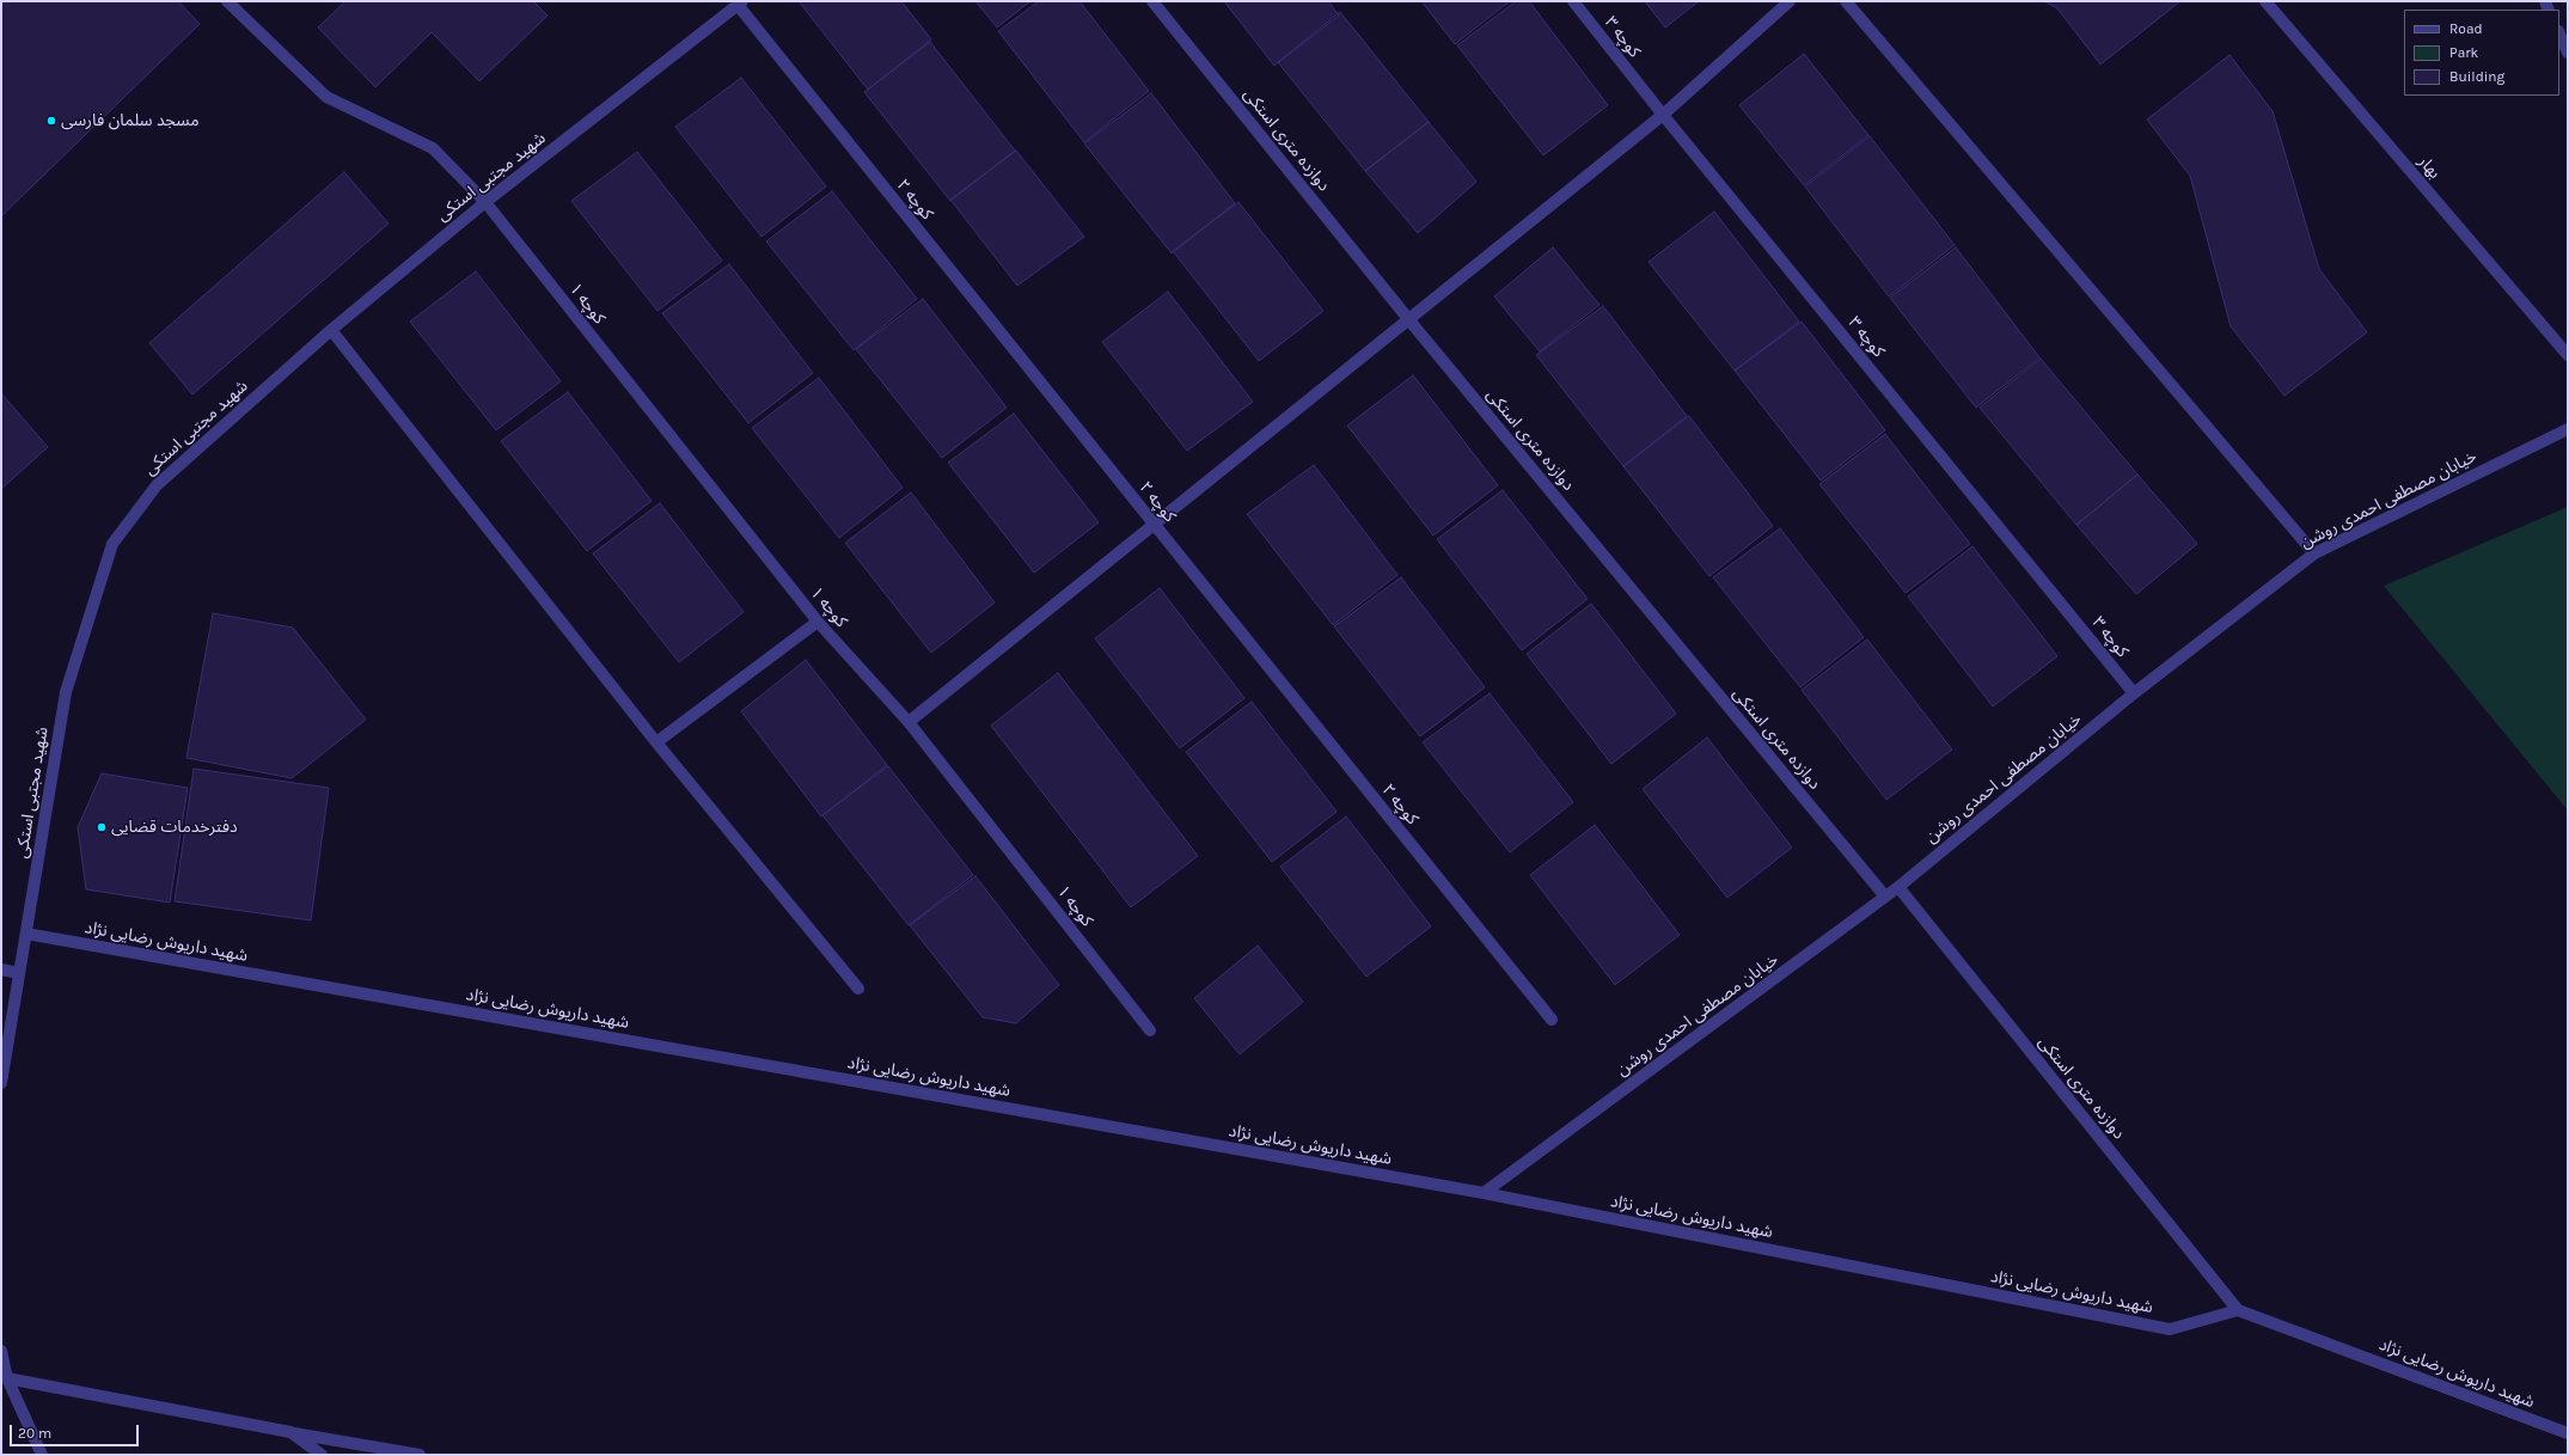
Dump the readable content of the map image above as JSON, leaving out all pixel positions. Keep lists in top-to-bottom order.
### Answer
{
  "streets": {
    "street": [
      "کوچه ۳",
      "دوازده متری استکی",
      "بهار",
      "شهید مجتبی استکی",
      "کوچه ۲",
      "کوچه ۱",
      "خیابان مصطفی احمدی روشن",
      "شهید داریوش رضایی نژاد"
    ]
  },
  "crossings": [
    ["کوچه ۳", "خیابان مصطفی احمدی روشن"],
    ["دوازده متری استکی", "خیابان مصطفی احمدی روشن"],
    ["دوازده متری استکی", "شهید داریوش رضایی نژاد"],
    ["شهید مجتبی استکی", "کوچه ۲"],
    ["شهید مجتبی استکی", "کوچه ۱"],
    ["شهید مجتبی استکی", "شهید داریوش رضایی نژاد"],
    ["خیابان مصطفی احمدی روشن", "شهید داریوش رضایی نژاد"]
  ],
  "places": ["مسجد سلمان فارسی", "دفترخدمات قضایی"],
  "legend": ["Road", "Park", "Building"],
  "scale_bar": "20 m"
}
